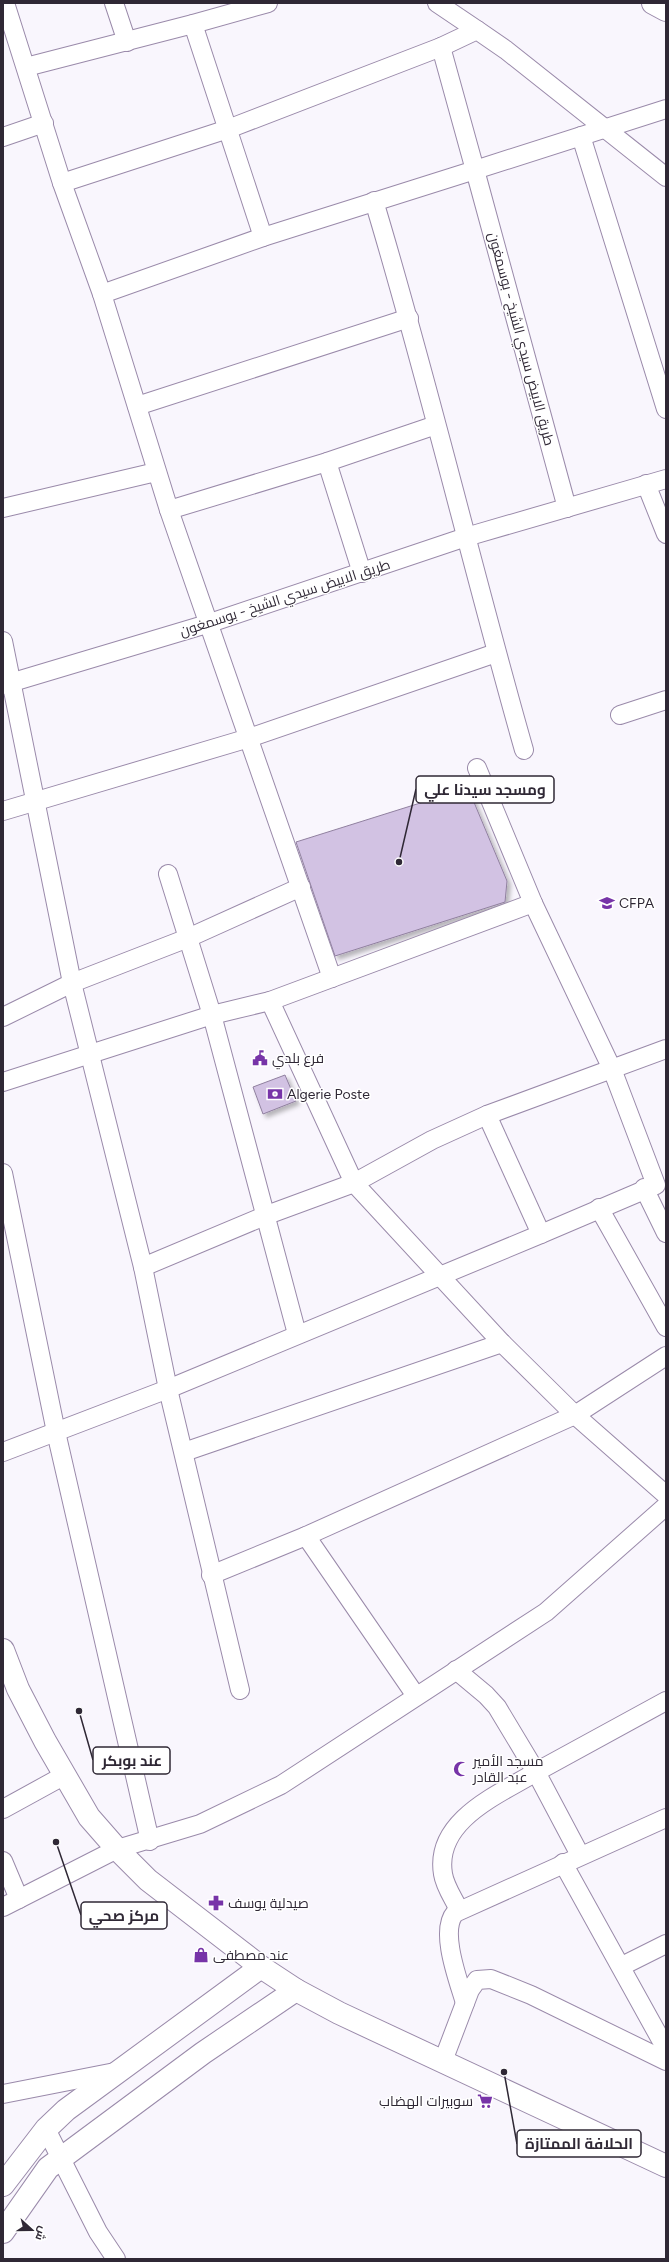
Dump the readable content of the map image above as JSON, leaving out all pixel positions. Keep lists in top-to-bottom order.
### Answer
{
  "streets": {
    "street": ["طريق الابيض سيدي الشيخ - بوسمغون"]
  },
  "places": {
    "other": [
      "ومسجد سيدنا علي",
      "عند بوبكر",
      "مركز صحي",
      "الحلافة الممتازة"
    ],
    "school or university": ["CFPA"],
    "public building": ["فرع بلدي"],
    "bank": ["Algerie Poste"],
    "mosque": ["مسجد الأمير عبد القادر"],
    "pharmacy": ["صيدلية يوسف"],
    "shop": ["عند مصطفى"],
    "supermarket": ["سوبيرات الهضاب"]
  },
  "north": "right"
}
